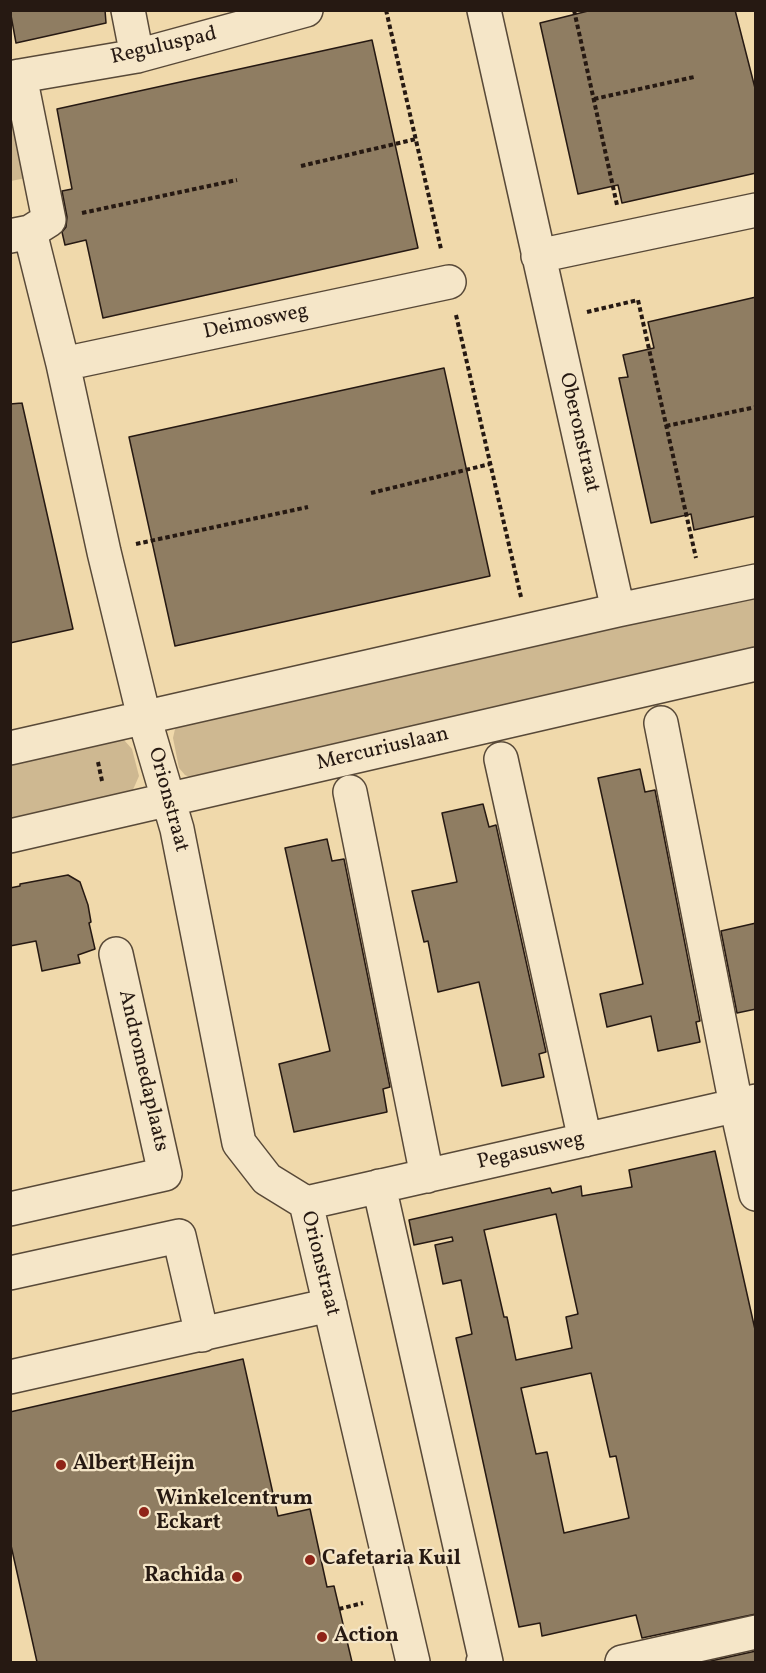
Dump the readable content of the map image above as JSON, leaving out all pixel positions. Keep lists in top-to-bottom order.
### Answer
{
  "streets": {
    "street": [
      "Reguluspad",
      "Deimosweg",
      "Oberonstraat",
      "Mercuriuslaan",
      "Orionstraat",
      "Andromedaplaats",
      "Pegasusweg"
    ]
  },
  "crossings": [
    ["Mercuriuslaan", "Orionstraat"],
    ["Mercuriuslaan", "Pegasusweg"],
    ["Orionstraat", "Pegasusweg"]
  ],
  "places": [
    "Albert Heijn",
    "Winkelcentrum Eckart",
    "Cafetaria Kuil",
    "Rachida",
    "Action"
  ]
}
